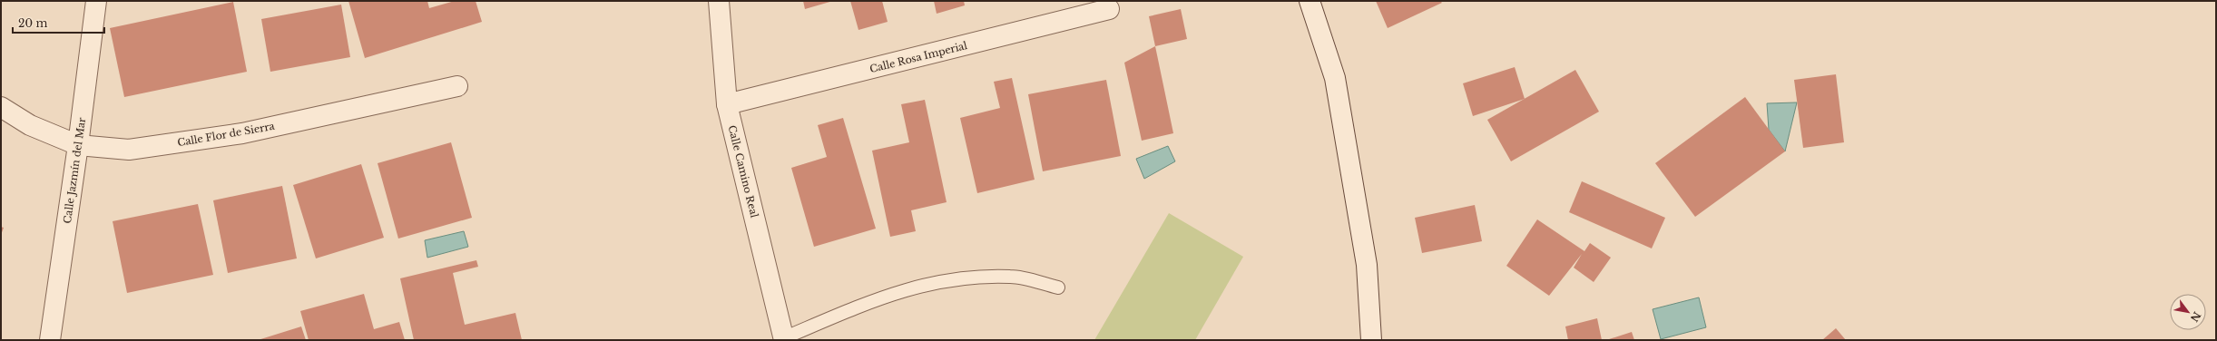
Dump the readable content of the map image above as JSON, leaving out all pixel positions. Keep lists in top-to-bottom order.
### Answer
{
  "streets": {
    "street": [
      "Calle Rosa Imperial",
      "Calle Flor de Sierra",
      "Calle Jazmín del Mar",
      "Calle Camino Real"
    ]
  },
  "crossings": [
    ["Calle Rosa Imperial", "Calle Camino Real"],
    ["Calle Flor de Sierra", "Calle Jazmín del Mar"]
  ],
  "scale_bar": "20 m",
  "north": "bottom right"
}
